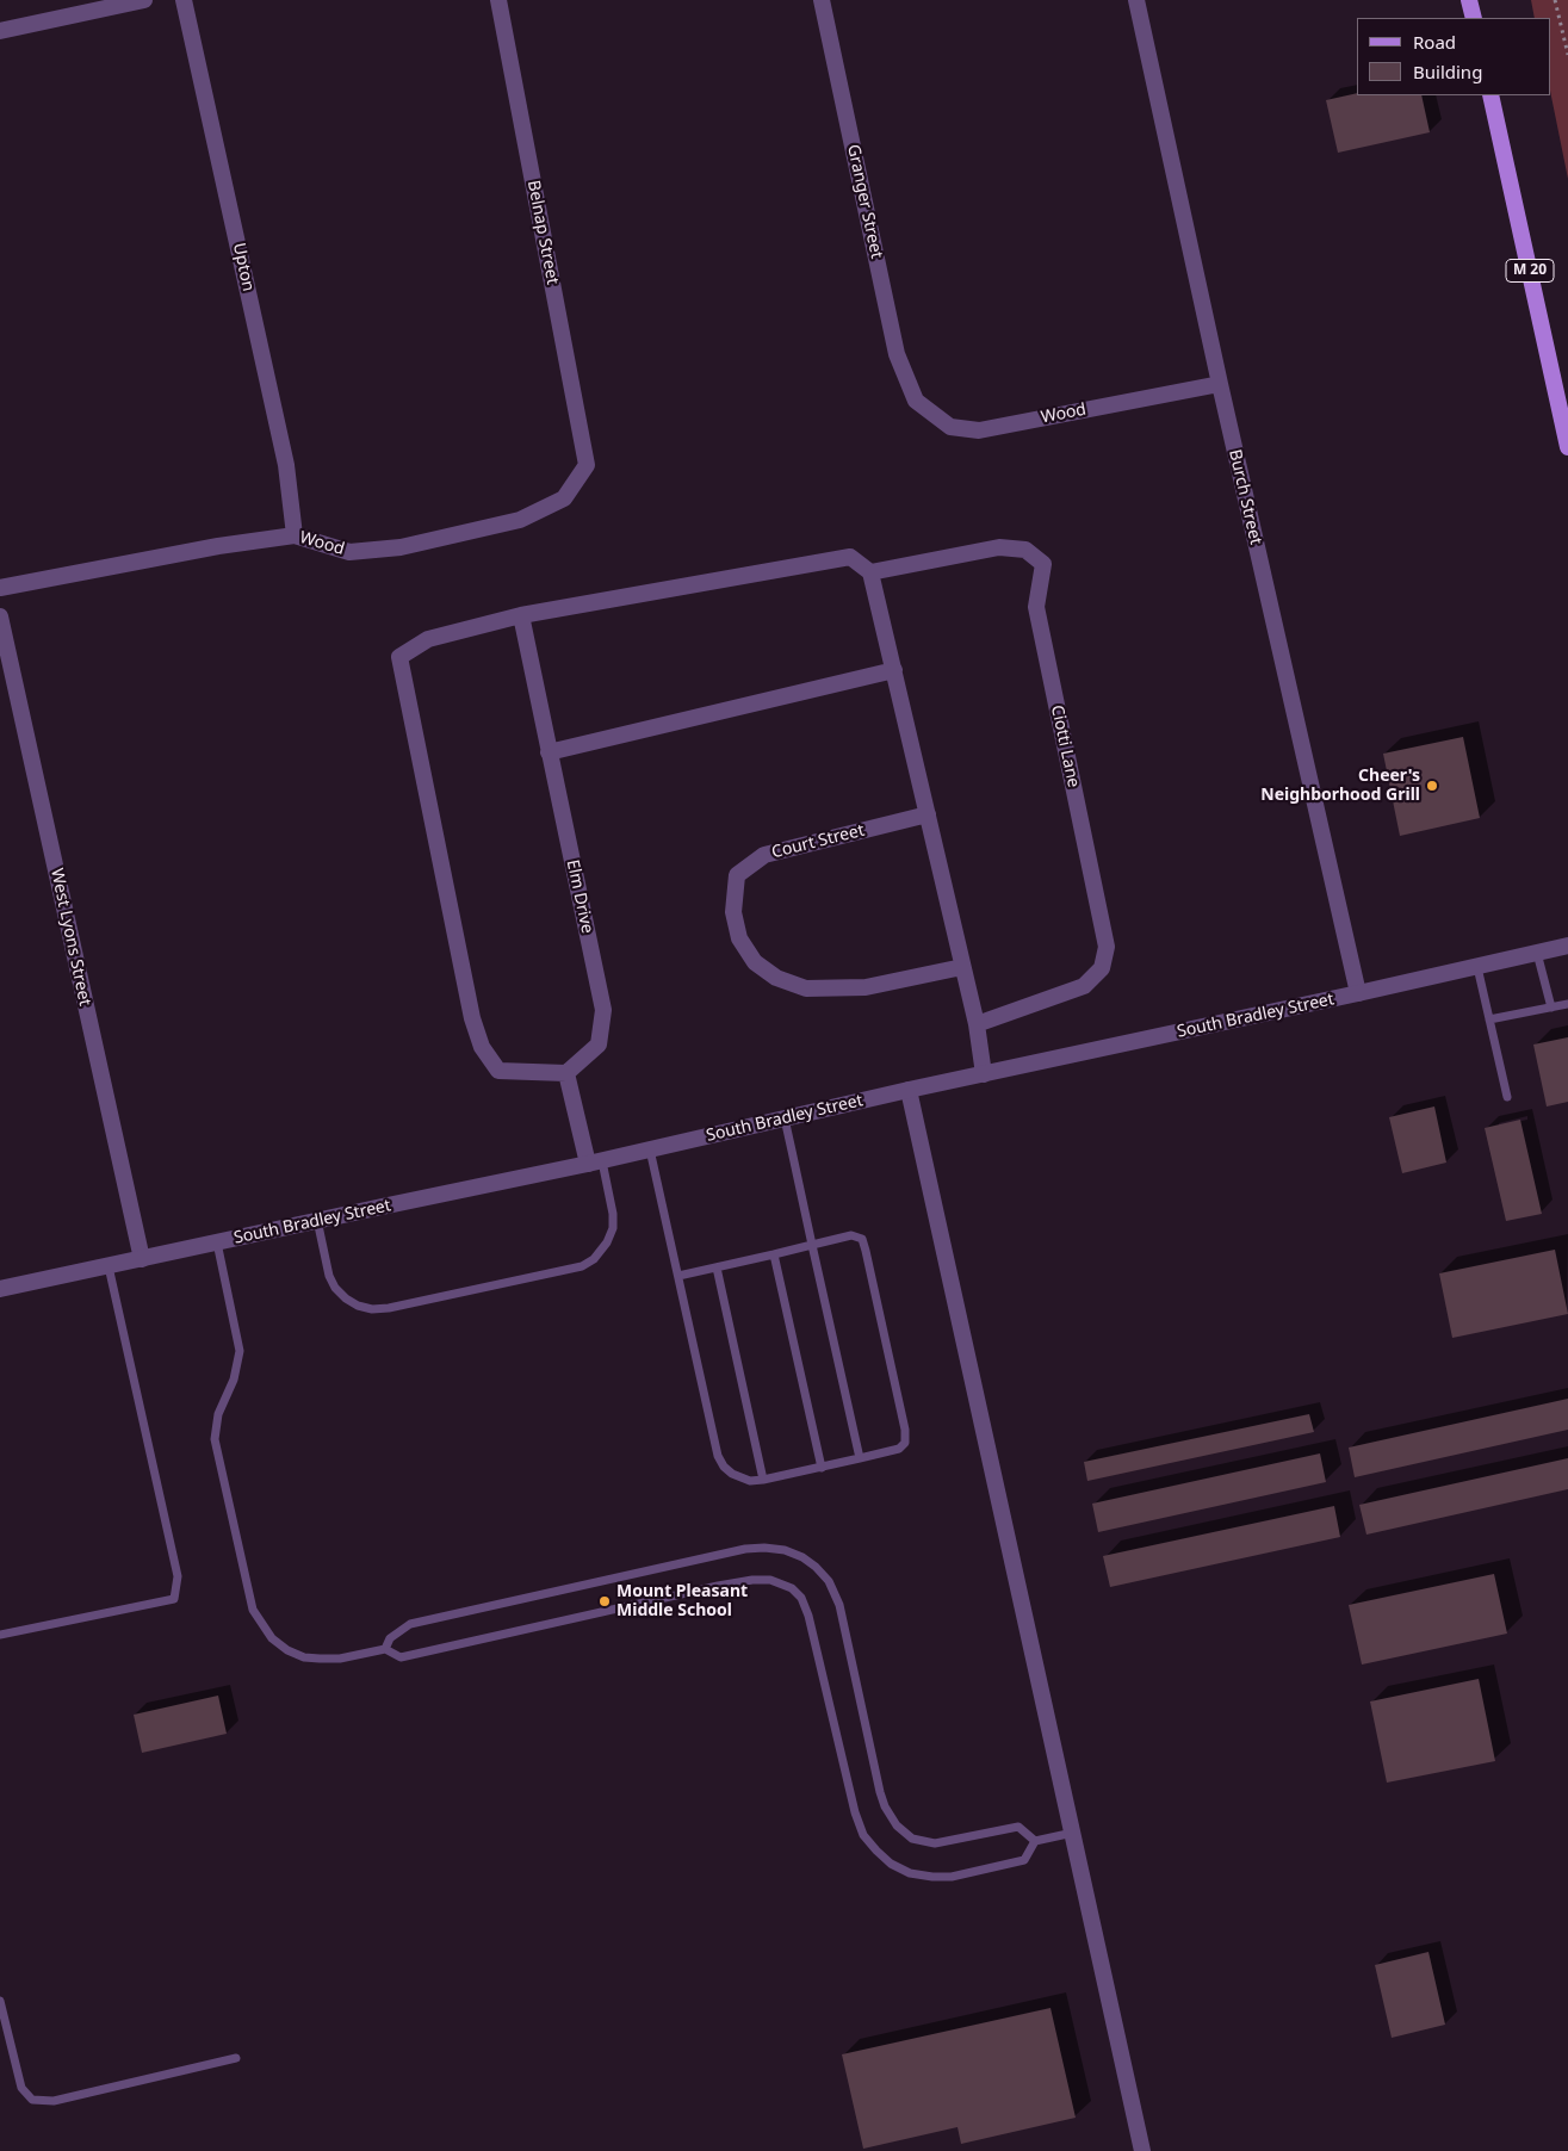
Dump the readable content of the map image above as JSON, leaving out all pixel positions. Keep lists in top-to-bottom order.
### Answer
{
  "streets": {
    "main road": ["M 20"],
    "street": [
      "Granger Street",
      "Belnap Street",
      "Upton",
      "Wood",
      "Burch Street",
      "Ciotti Lane",
      "Court Street",
      "Elm Drive",
      "West Lyons Street",
      "South Bradley Street"
    ]
  },
  "crossings": [
    ["Granger Street", "Wood"],
    ["Belnap Street", "Wood"],
    ["Upton", "Wood"],
    ["Wood", "Burch Street"],
    ["Burch Street", "South Bradley Street"],
    ["West Lyons Street", "South Bradley Street"]
  ],
  "places": ["Cheer's Neighborhood Grill", "Mount Pleasant Middle School"],
  "legend": ["Road", "Building"]
}
